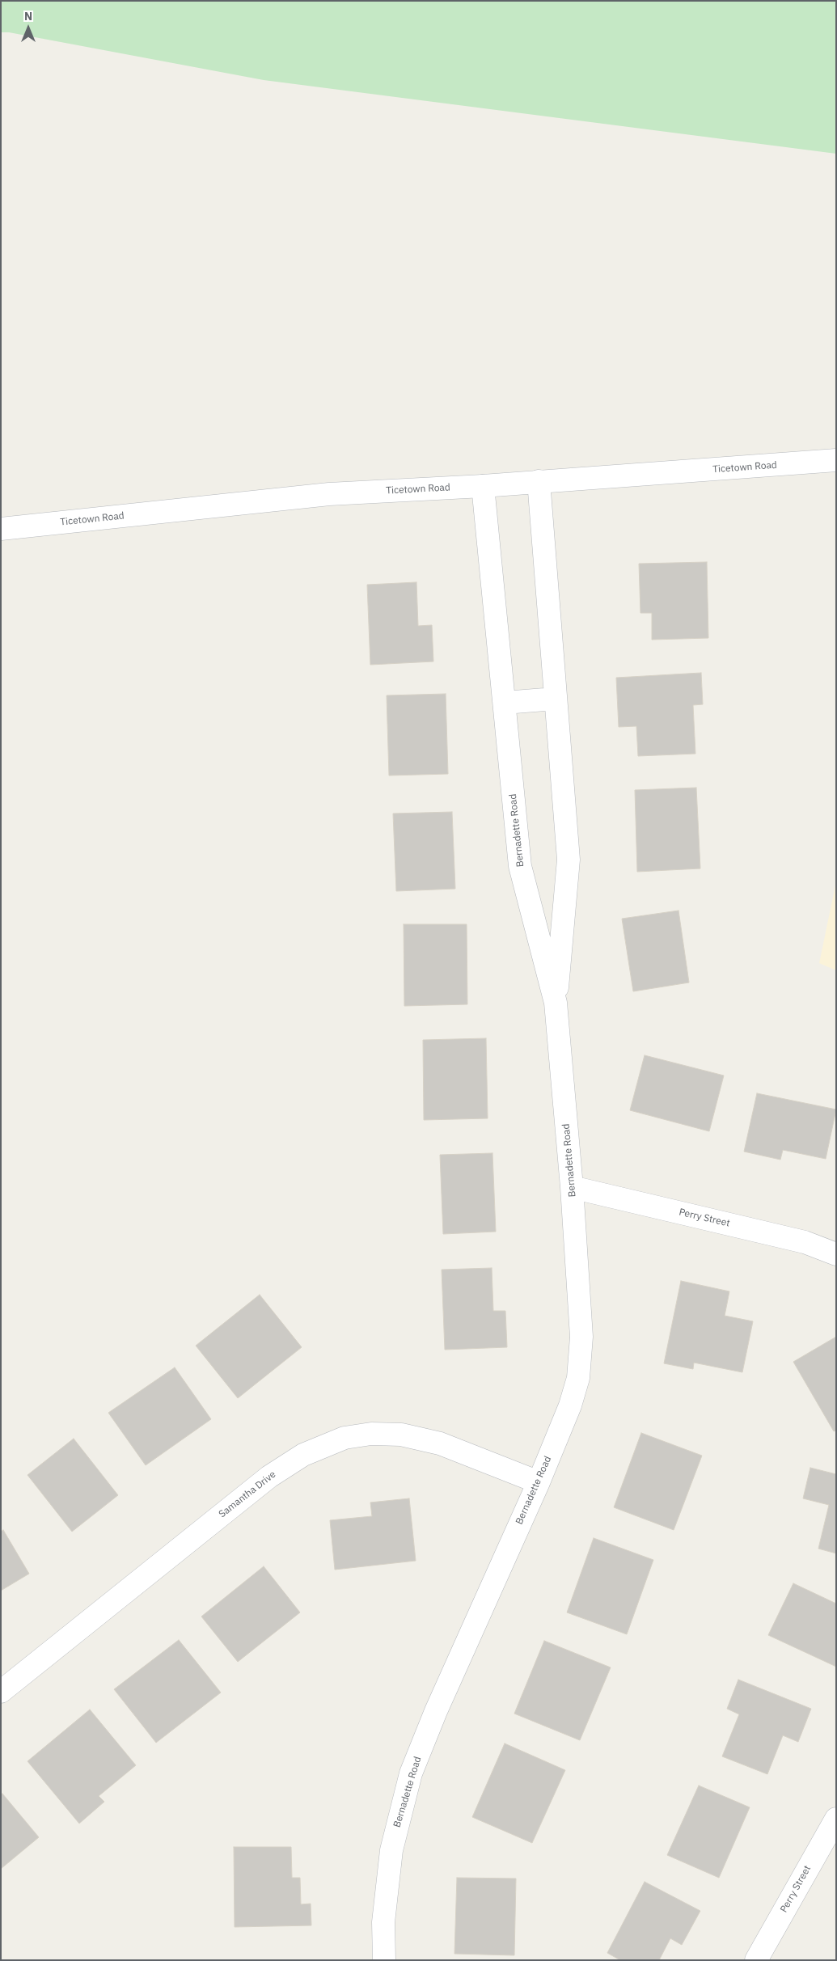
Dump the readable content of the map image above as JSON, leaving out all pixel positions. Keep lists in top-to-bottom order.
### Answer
{
  "streets": {
    "street": [
      "Ticetown Road",
      "Bernadette Road",
      "Perry Street",
      "Samantha Drive"
    ]
  },
  "crossings": [
    ["Ticetown Road", "Bernadette Road"],
    ["Bernadette Road", "Perry Street"],
    ["Bernadette Road", "Samantha Drive"]
  ],
  "north": "top"
}
